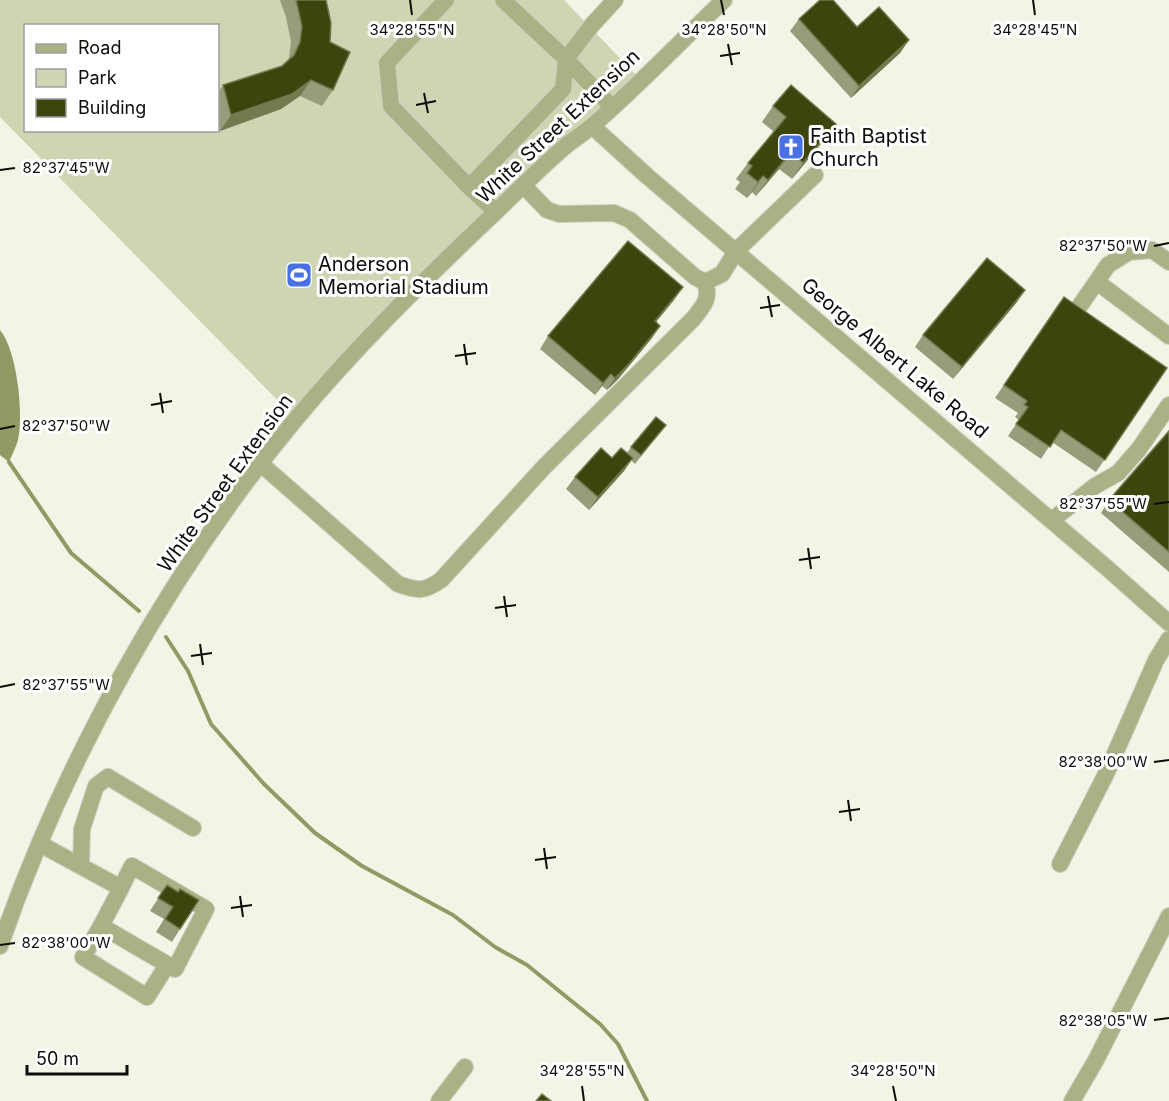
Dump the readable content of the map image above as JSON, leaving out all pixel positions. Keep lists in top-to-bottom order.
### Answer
{
  "streets": {
    "street": ["White Street Extension", "George Albert Lake Road"]
  },
  "crossings": [
    ["White Street Extension", "George Albert Lake Road"]
  ],
  "places": {
    "church": ["Faith Baptist Church"],
    "sports": ["Anderson Memorial Stadium"]
  },
  "legend": ["Road", "Park", "Building"],
  "scale_bar": "50 m",
  "coordinates": [
    "34°28'45\"N",
    "34°28'55\"N",
    "34°28'50\"N",
    "82°37'45\"W",
    "82°37'50\"W",
    "82°37'55\"W",
    "82°38'00\"W",
    "82°38'05\"W"
  ]
}
